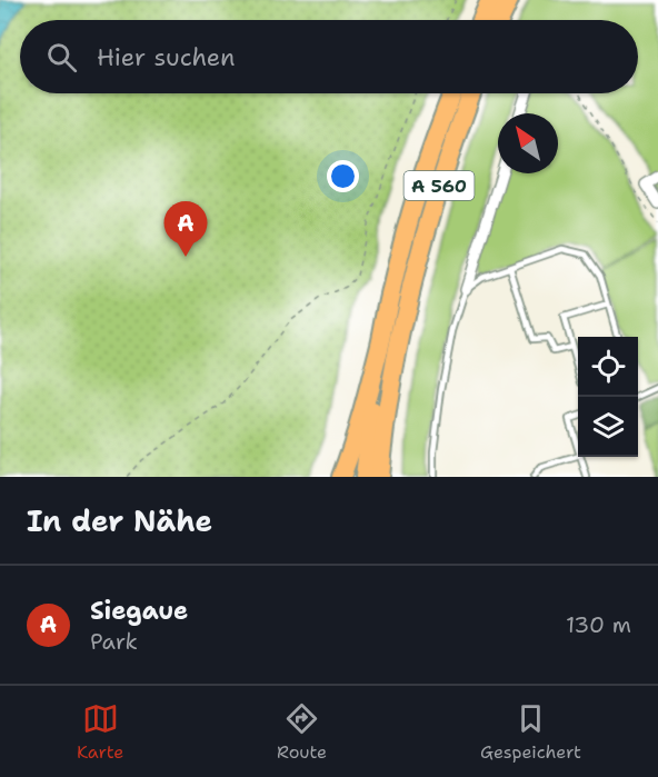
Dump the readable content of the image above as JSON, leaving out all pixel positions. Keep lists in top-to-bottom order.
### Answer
{
  "streets": {
    "highway": ["A 560"]
  },
  "north": "top left",
  "page": {
    "search": "Hier suchen",
    "pins": "A",
    "heading": "In der Nähe",
    "list": [
      {
        "mark": "A",
        "name": "Siegaue",
        "note": "Park",
        "value": "130 m"
      }
    ],
    "nav": ["Karte", "Route", "Gespeichert"]
  }
}
